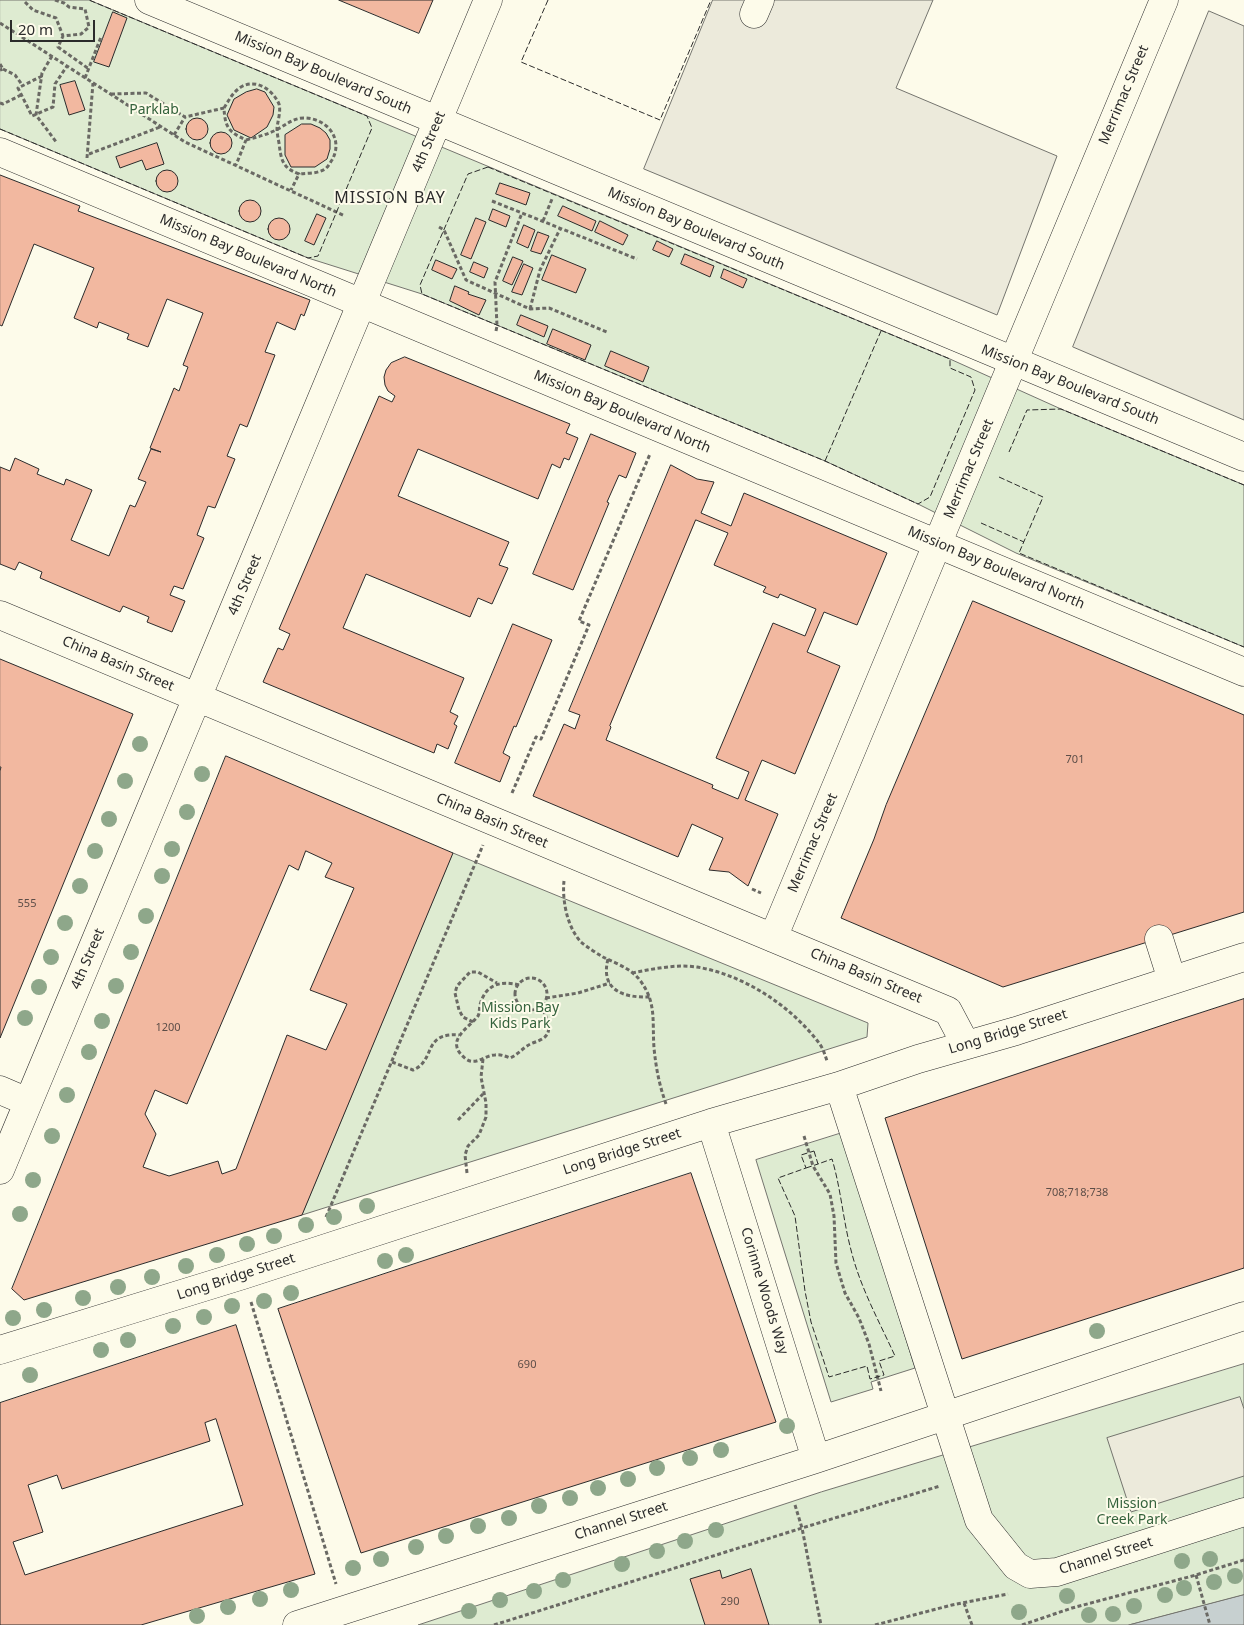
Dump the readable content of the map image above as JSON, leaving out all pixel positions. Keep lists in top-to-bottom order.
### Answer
{
  "streets": {
    "street": [
      "Mission Bay Boulevard South",
      "Merrimac Street",
      "4th Street",
      "Mission Bay Boulevard North",
      "China Basin Street",
      "Long Bridge Street",
      "Corinne Woods Way",
      "Channel Street"
    ]
  },
  "crossings": [
    ["Mission Bay Boulevard South", "Merrimac Street"],
    ["Mission Bay Boulevard South", "4th Street"],
    ["Merrimac Street", "Mission Bay Boulevard North"],
    ["Merrimac Street", "China Basin Street"],
    ["4th Street", "Mission Bay Boulevard North"],
    ["4th Street", "China Basin Street"],
    ["China Basin Street", "Long Bridge Street"],
    ["Long Bridge Street", "Corinne Woods Way"],
    ["Corinne Woods Way", "Channel Street"]
  ],
  "districts": ["MISSION BAY"],
  "parks": ["Parklab", "Mission Bay Kids Park", "Mission Creek Park"],
  "house_numbers": [
    "701",
    "555",
    "1200",
    "708;718;738",
    "690",
    "290"
  ],
  "scale_bar": "20 m"
}
